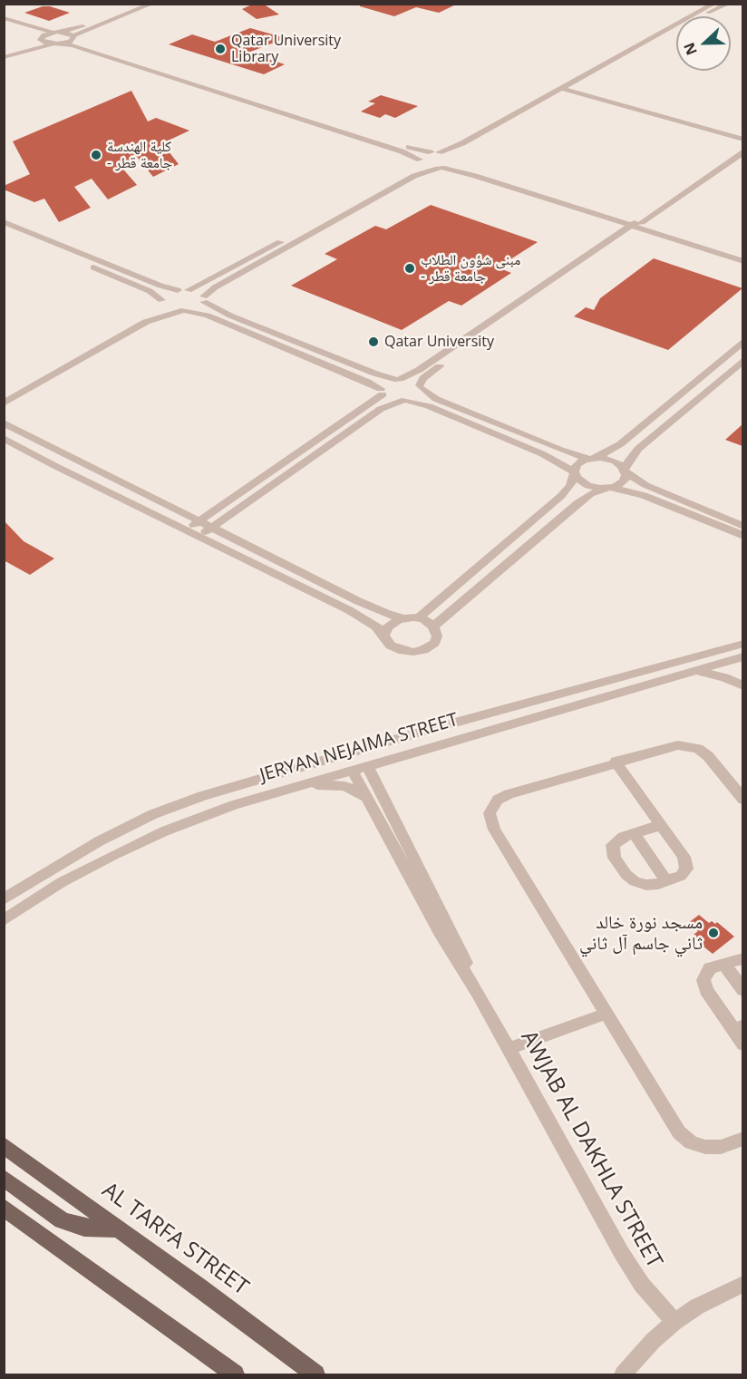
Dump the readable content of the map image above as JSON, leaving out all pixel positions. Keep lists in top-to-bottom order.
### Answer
{
  "streets": {
    "main road": ["AL TARFA STREET"],
    "street": ["JERYAN NEJAIMA STREET", "AWJAB AL DAKHLA STREET"]
  },
  "crossings": [
    ["JERYAN NEJAIMA STREET", "AWJAB AL DAKHLA STREET"]
  ],
  "places": [
    "Qatar University Library",
    "كلية الهندسة - جامعة قطر",
    "مبنى شؤون الطلاب - جامعة قطر",
    "Qatar University",
    "مسجد نورة خالد ثاني جاسم آل ثاني"
  ],
  "north": "left"
}
